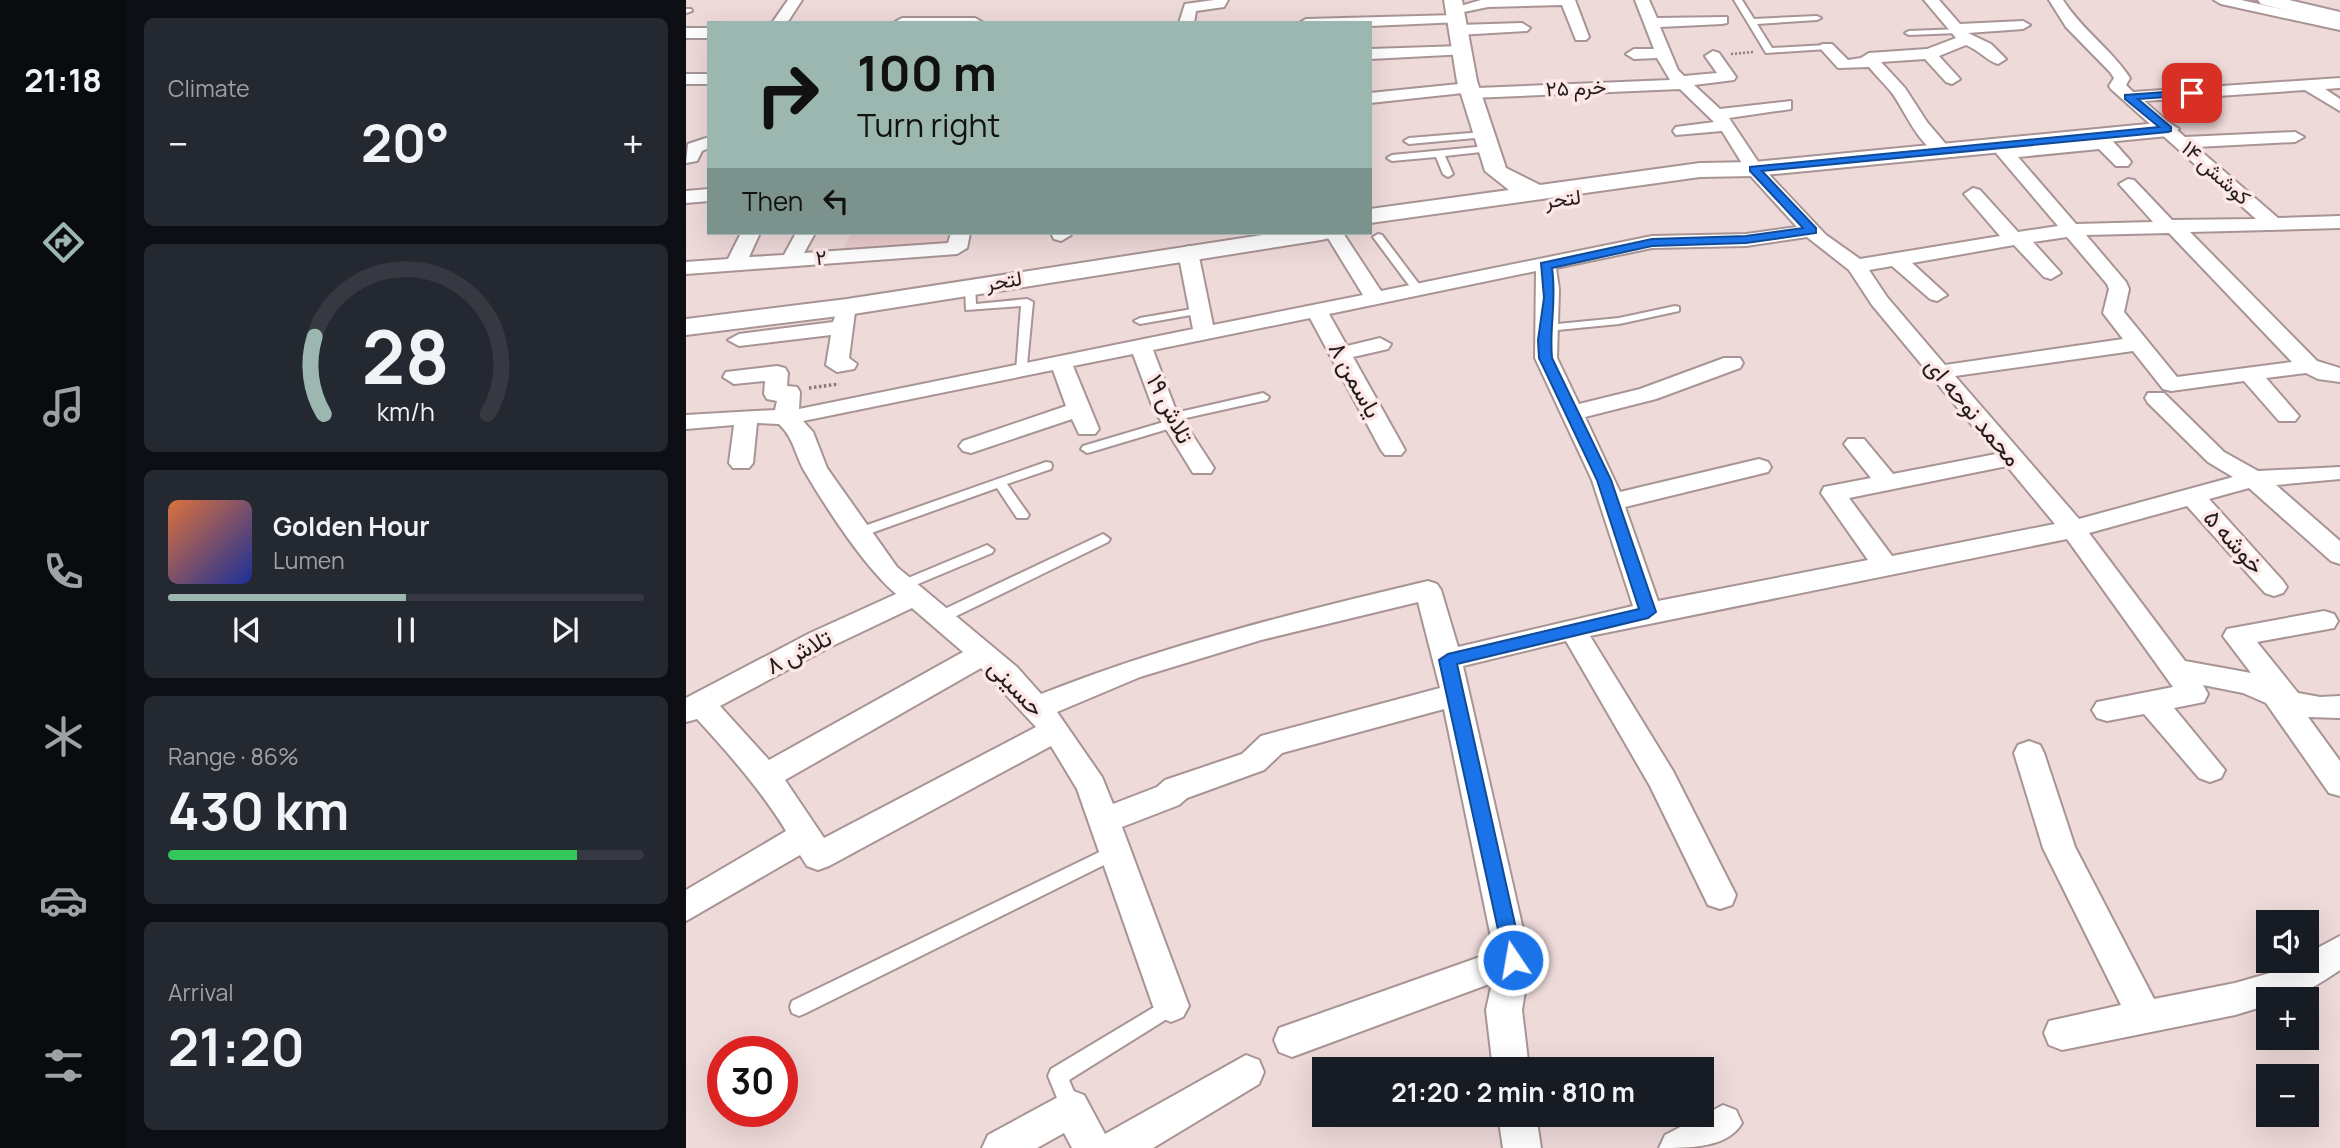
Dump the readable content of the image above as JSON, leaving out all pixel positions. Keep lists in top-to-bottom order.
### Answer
{
  "streets": {
    "street": [
      "خرم ۲۵",
      "کوشش ۱۴",
      "لتحر",
      "۲",
      "یاسمن ۸",
      "تلاش ۱۹",
      "محمد نوحه ای",
      "خوشه ۵",
      "تلاش ۸",
      "حسینی"
    ]
  },
  "crossings": [
    ["خرم ۲۵", "محمد نوحه ای"],
    ["کوشش ۱۴", "لتحر"],
    ["لتحر", "محمد نوحه ای"],
    ["تلاش ۸", "حسینی"]
  ],
  "page": {
    "tabs": "21:18",
    "tile": [
      "Climate",
      ["Range · 86%", "430 km"],
      ["Arrival", "21:20"]
    ],
    "turn": ["100 m", "Turn right"],
    "heat": ["−", "20°", "+"],
    "then": "Then",
    "song": ["Golden Hour", "Lumen"],
    "map_buttons": ["+", "−"],
    "limit": "30",
    "trip": "21:20 · 2 min · 810 m",
    "gauge": ["28", "km/h"]
  }
}
